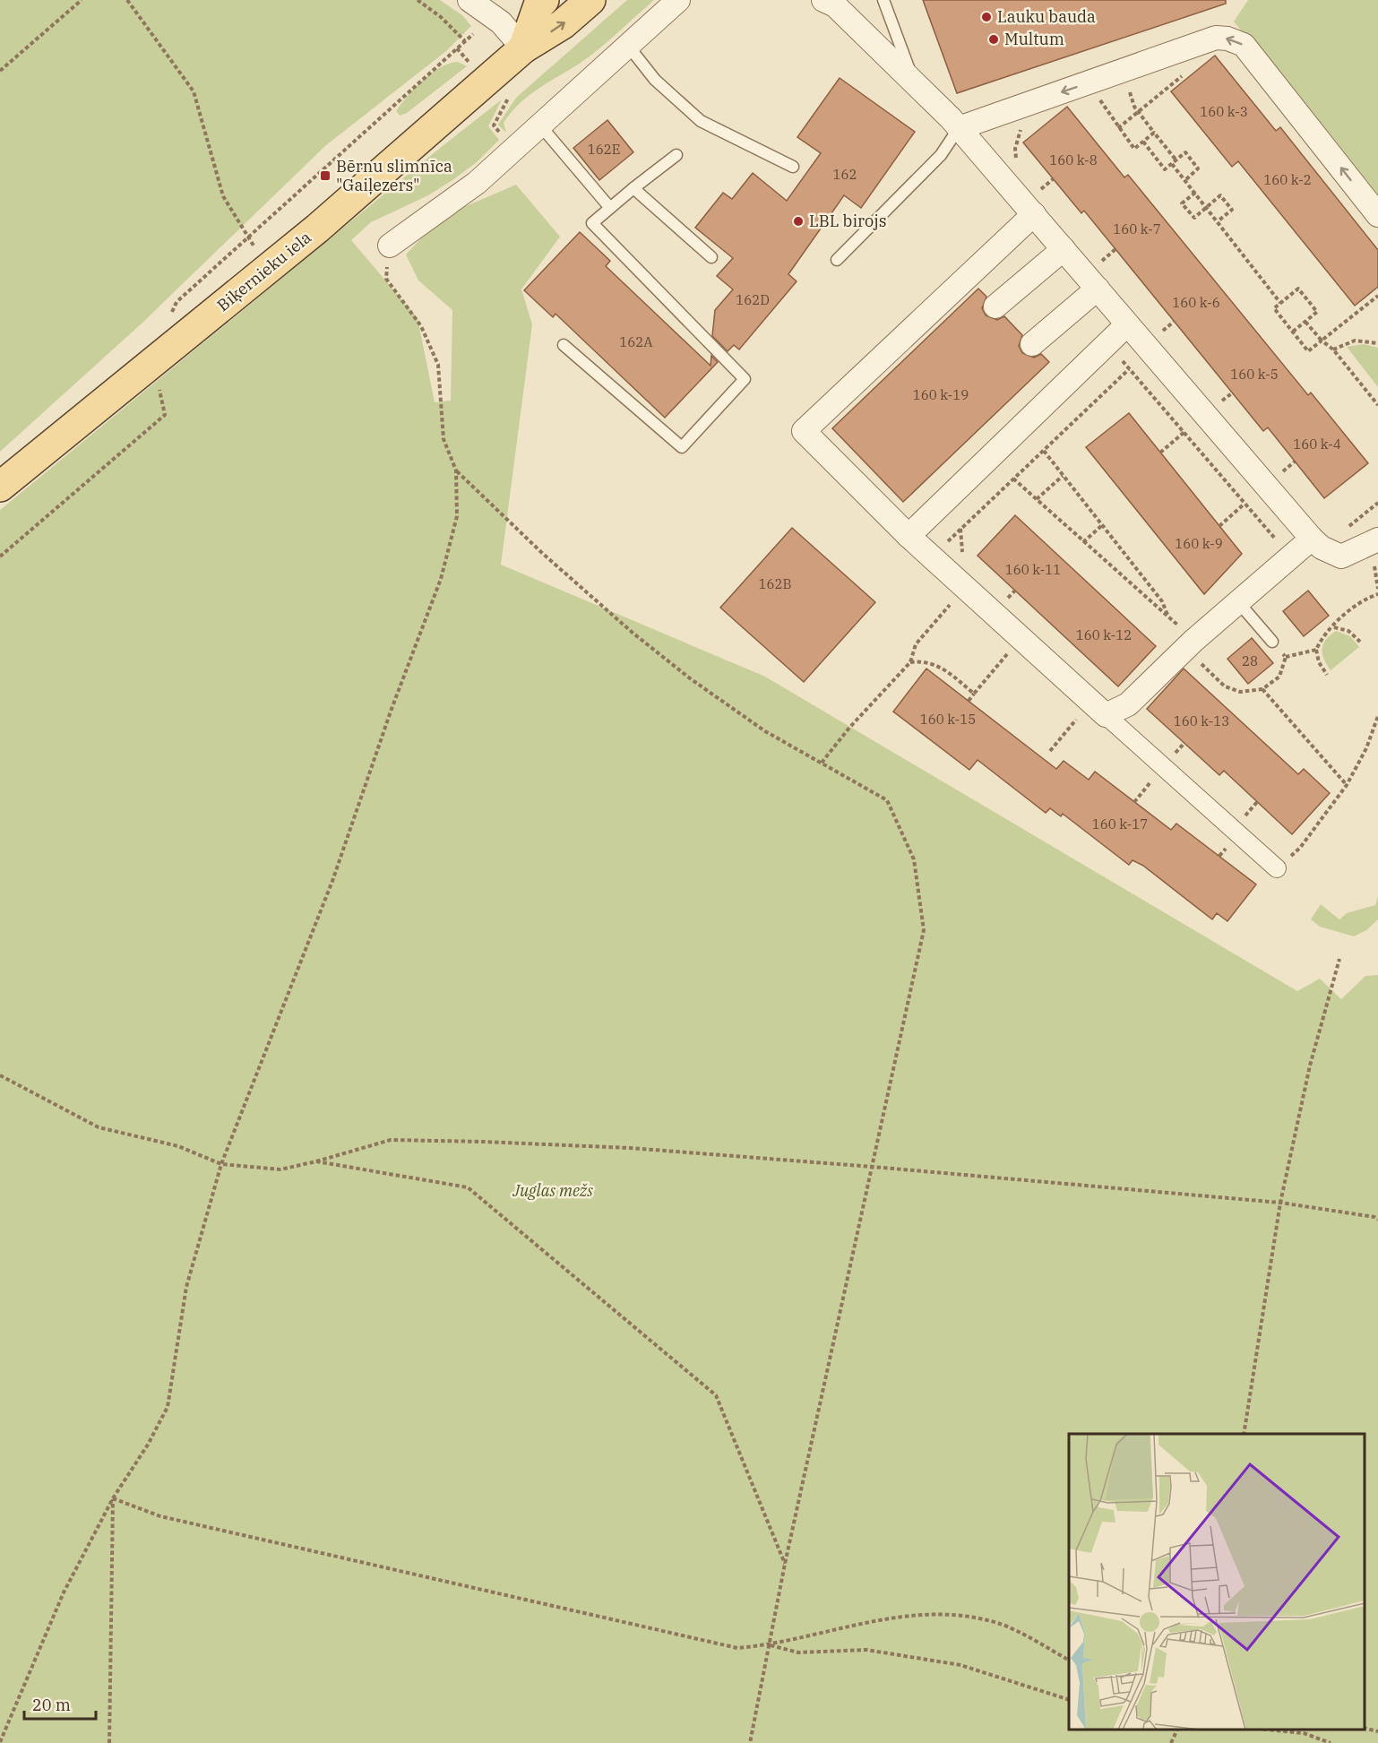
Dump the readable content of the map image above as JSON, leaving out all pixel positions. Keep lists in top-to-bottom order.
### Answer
{
  "streets": {
    "main road": ["Biķernieku iela"]
  },
  "parks": ["Juglas mežs"],
  "places": {
    "other": ["Lauku bauda", "Multum", "LBL birojs"],
    "transit": ["Bērnu slimnīca \"Gaiļezers\""]
  },
  "house_numbers": [
    "160 k-3",
    "162E",
    "160 k-8",
    "162",
    "160 k-2",
    "160 k-7",
    "162D",
    "160 k-6",
    "162A",
    "160 k-5",
    "160 k-19",
    "160 k-4",
    "160 k-9",
    "160 k-11",
    "162B",
    "160 k-12",
    "28",
    "160 k-15",
    "160 k-13",
    "160 k-17"
  ],
  "scale_bar": "20 m"
}
